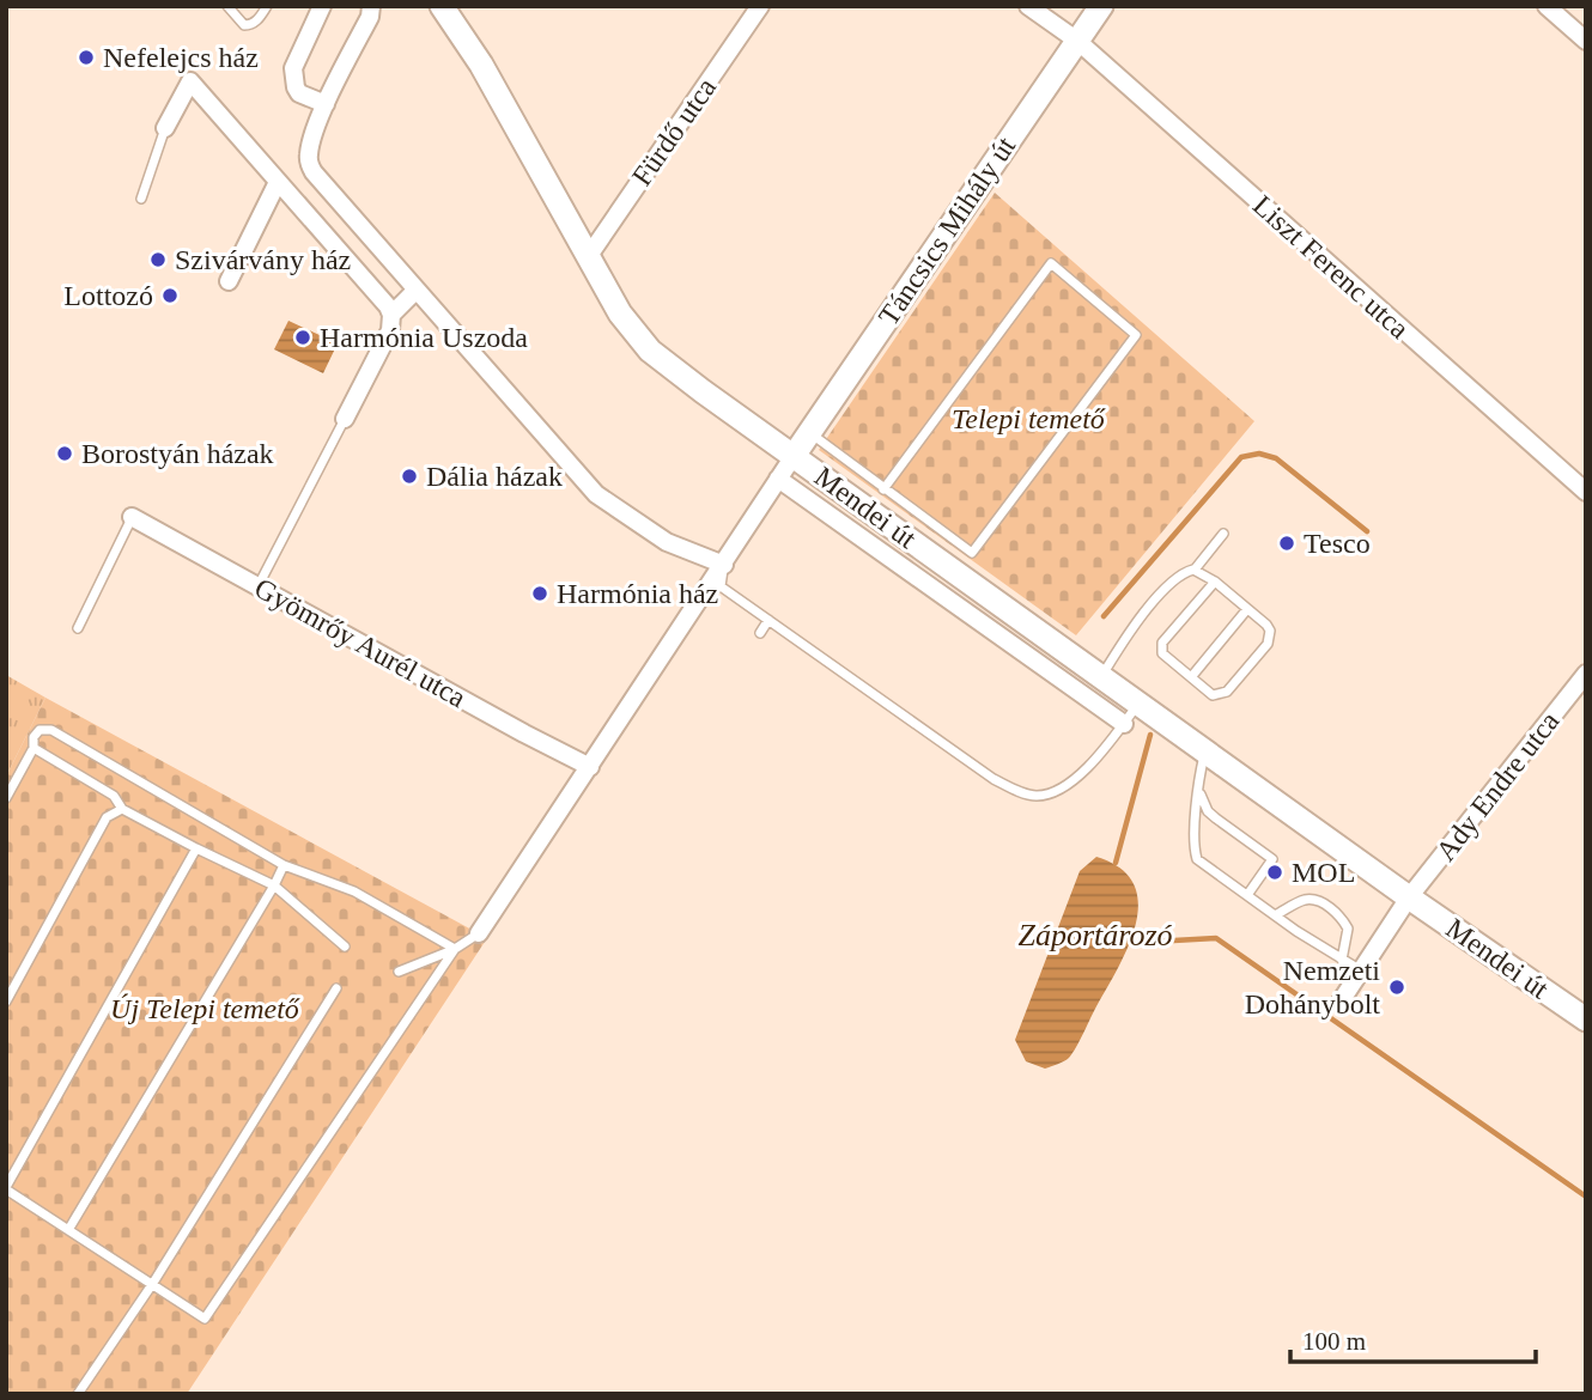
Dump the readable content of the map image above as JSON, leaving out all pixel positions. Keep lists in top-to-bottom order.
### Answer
{
  "streets": {
    "main road": ["Táncsics Mihály út", "Mendei út"],
    "street": [
      "Fürdő utca",
      "Liszt Ferenc utca",
      "Gyömrőy Aurél utca",
      "Ady Endre utca"
    ]
  },
  "crossings": [
    ["Fürdő utca", "Mendei út"],
    ["Táncsics Mihály út", "Liszt Ferenc utca"],
    ["Táncsics Mihály út", "Mendei út"],
    ["Mendei út", "Ady Endre utca"]
  ],
  "water": ["Záportározó"],
  "parks": ["Telepi temető", "Új Telepi temető"],
  "places": [
    "Nefelejcs ház",
    "Szivárvány ház",
    "Lottozó",
    "Harmónia Uszoda",
    "Borostyán házak",
    "Dália házak",
    "Tesco",
    "Harmónia ház",
    "MOL",
    "Nemzeti Dohánybolt"
  ],
  "scale_bar": "100 m"
}
